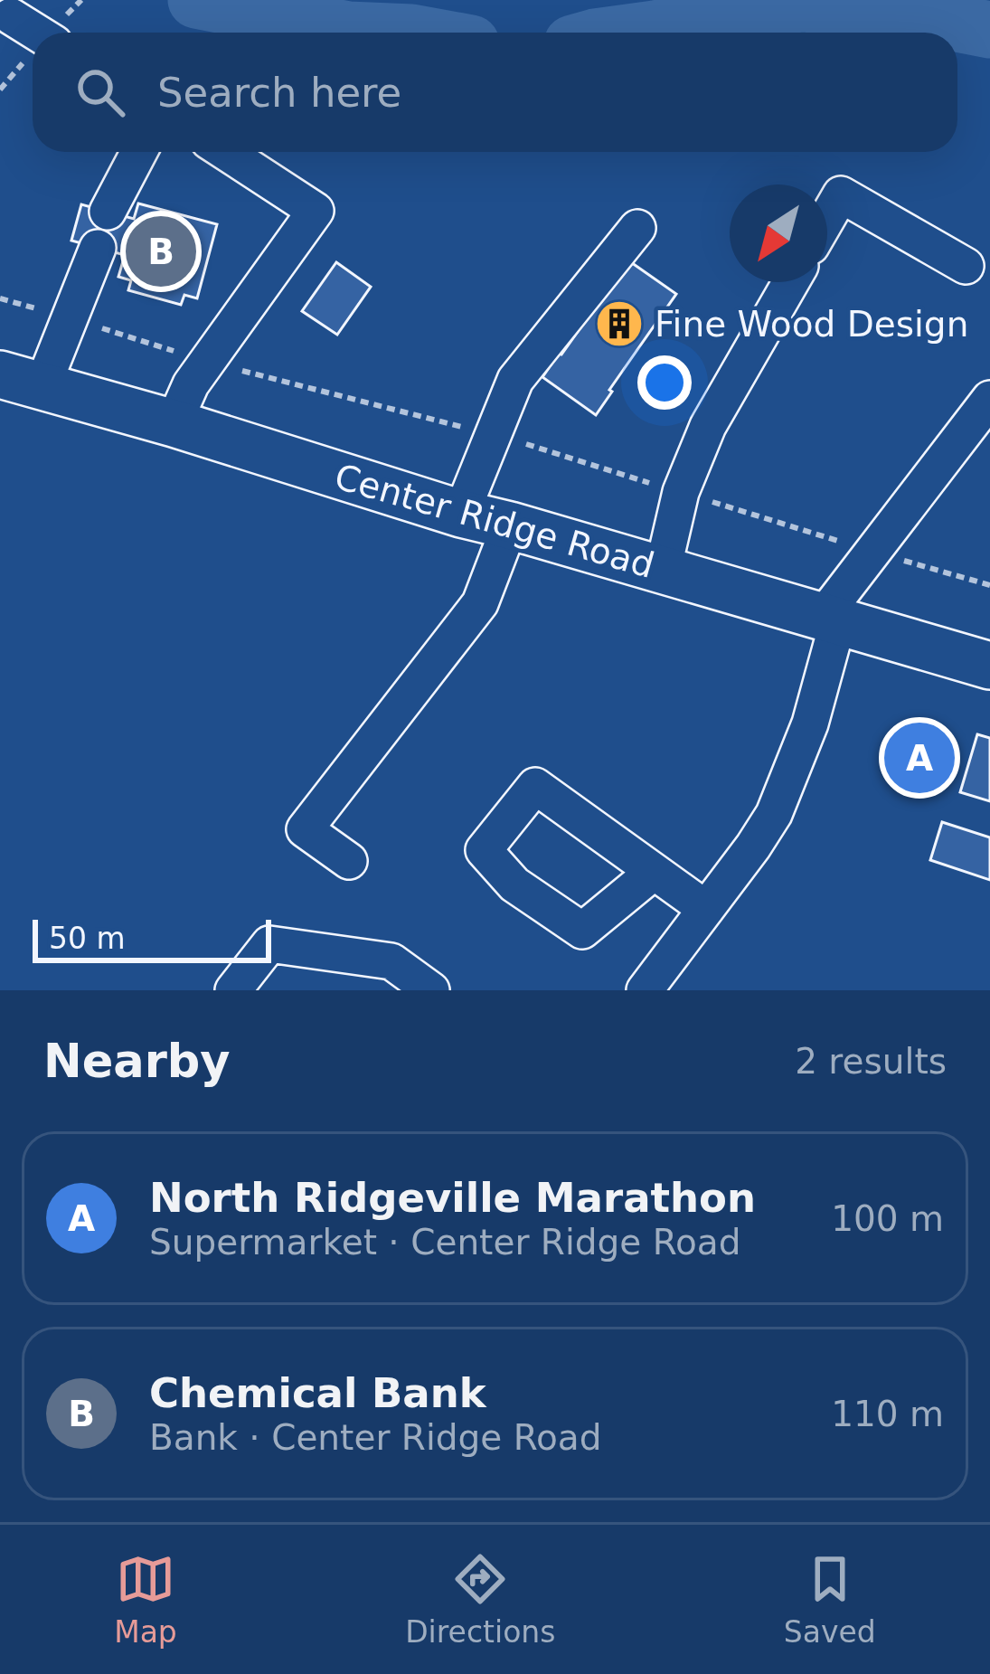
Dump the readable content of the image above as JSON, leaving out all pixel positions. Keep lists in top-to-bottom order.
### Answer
{
  "streets": {
    "main road": ["Center Ridge Road"]
  },
  "places": {
    "building": ["Fine Wood Design"]
  },
  "scale_bar": "50 m",
  "north": "bottom left",
  "page": {
    "search": "Search here",
    "pins": ["B", "A"],
    "scale": "50 m",
    "heading": ["Nearby", "2 results"],
    "list": [
      {
        "mark": "A",
        "name": "North Ridgeville Marathon",
        "note": "Supermarket · Center Ridge Road",
        "value": "100 m"
      },
      {
        "mark": "B",
        "name": "Chemical Bank",
        "note": "Bank · Center Ridge Road",
        "value": "110 m"
      }
    ],
    "nav": ["Map", "Directions", "Saved"]
  }
}
